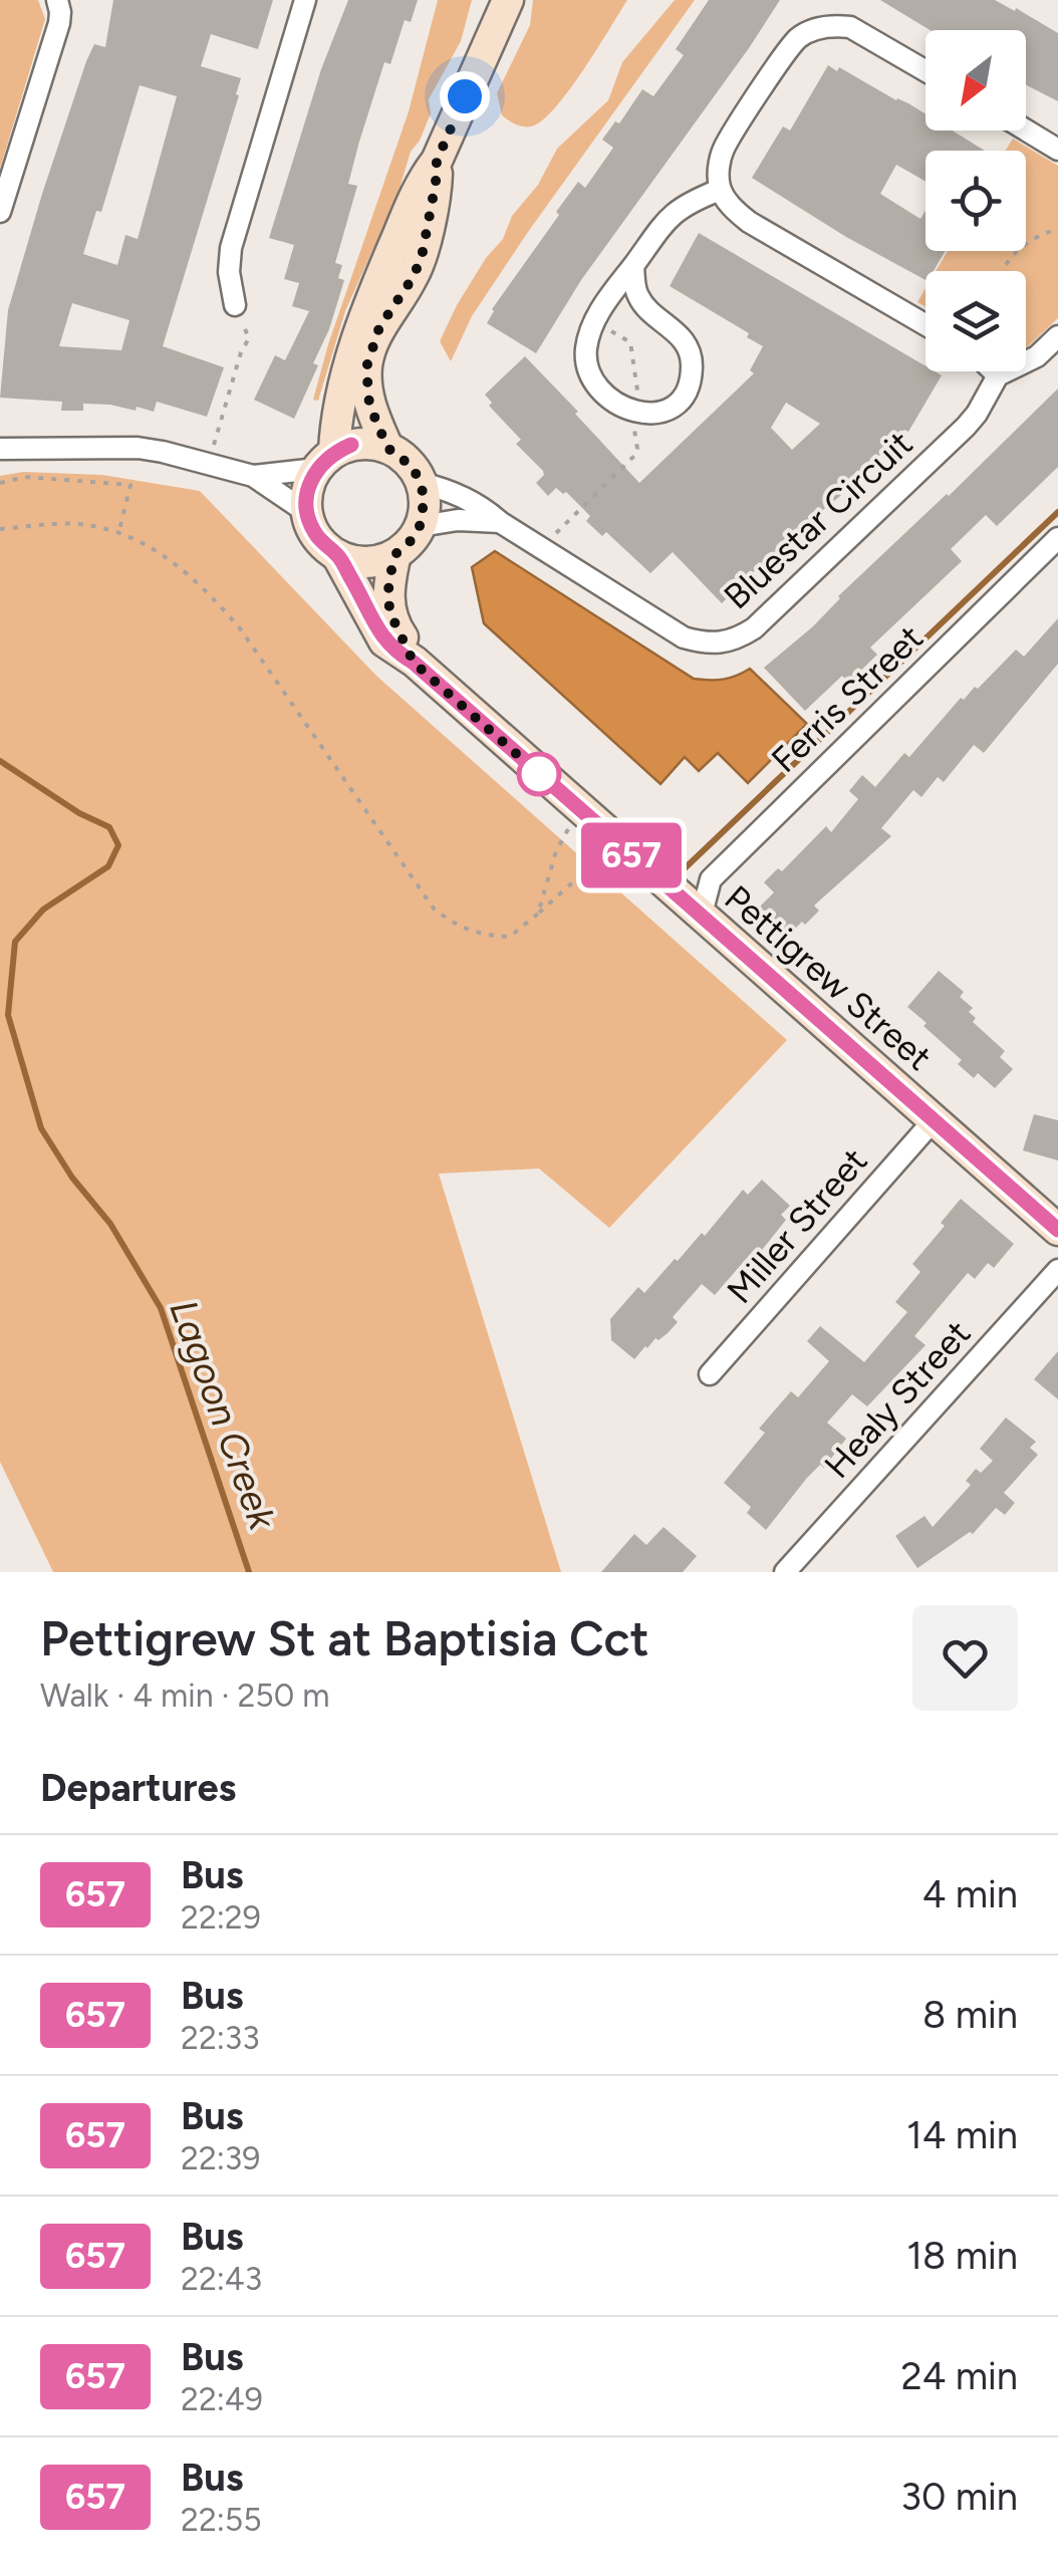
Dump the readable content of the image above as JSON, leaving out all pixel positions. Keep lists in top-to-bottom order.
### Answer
{
  "streets": {
    "main road": ["Pettigrew Street"],
    "street": [
      "Bluestar Circuit",
      "Ferris Street",
      "Miller Street",
      "Healy Street"
    ]
  },
  "crossings": [
    ["Bluestar Circuit", "Pettigrew Street"],
    ["Ferris Street", "Pettigrew Street"],
    ["Pettigrew Street", "Miller Street"]
  ],
  "water": ["Lagoon Creek"],
  "lines": ["bus line 657"],
  "north": "bottom left",
  "page": {
    "on_map": "657",
    "heading": [
      ["Pettigrew St at Baptisia Cct", "Walk · 4 min · 250 m"],
      "Departures"
    ],
    "list": [
      {
        "mark": "657",
        "name": "Bus",
        "note": "22:29",
        "value": "4 min"
      },
      {
        "mark": "657",
        "name": "Bus",
        "note": "22:33",
        "value": "8 min"
      },
      {
        "mark": "657",
        "name": "Bus",
        "note": "22:39",
        "value": "14 min"
      },
      {
        "mark": "657",
        "name": "Bus",
        "note": "22:43",
        "value": "18 min"
      },
      {
        "mark": "657",
        "name": "Bus",
        "note": "22:49",
        "value": "24 min"
      },
      {
        "mark": "657",
        "name": "Bus",
        "note": "22:55",
        "value": "30 min"
      }
    ]
  }
}
